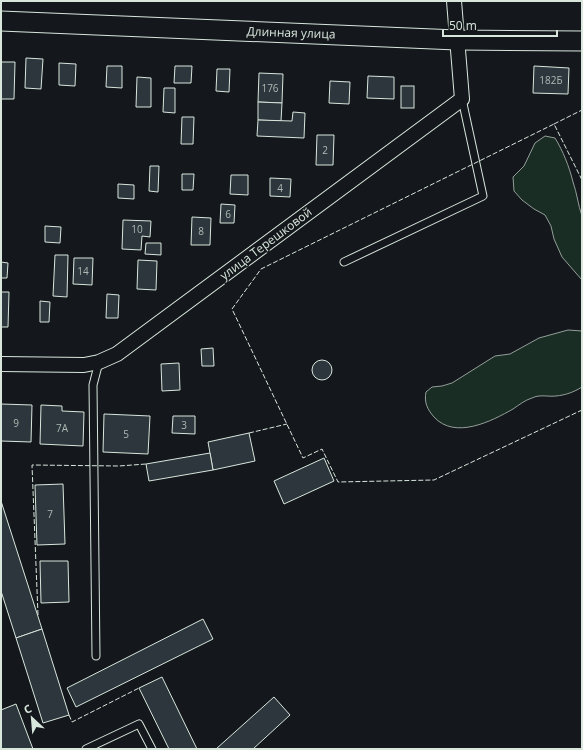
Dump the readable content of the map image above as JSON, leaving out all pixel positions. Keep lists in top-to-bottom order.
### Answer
{
  "streets": {
    "street": ["Длинная улица", "улица Терешковой"]
  },
  "house_numbers": [
    "182Б",
    "176",
    "2",
    "4",
    "6",
    "10",
    "8",
    "14",
    "9",
    "3",
    "7А",
    "5",
    "7"
  ],
  "scale_bar": "50 m",
  "north": "top left"
}
